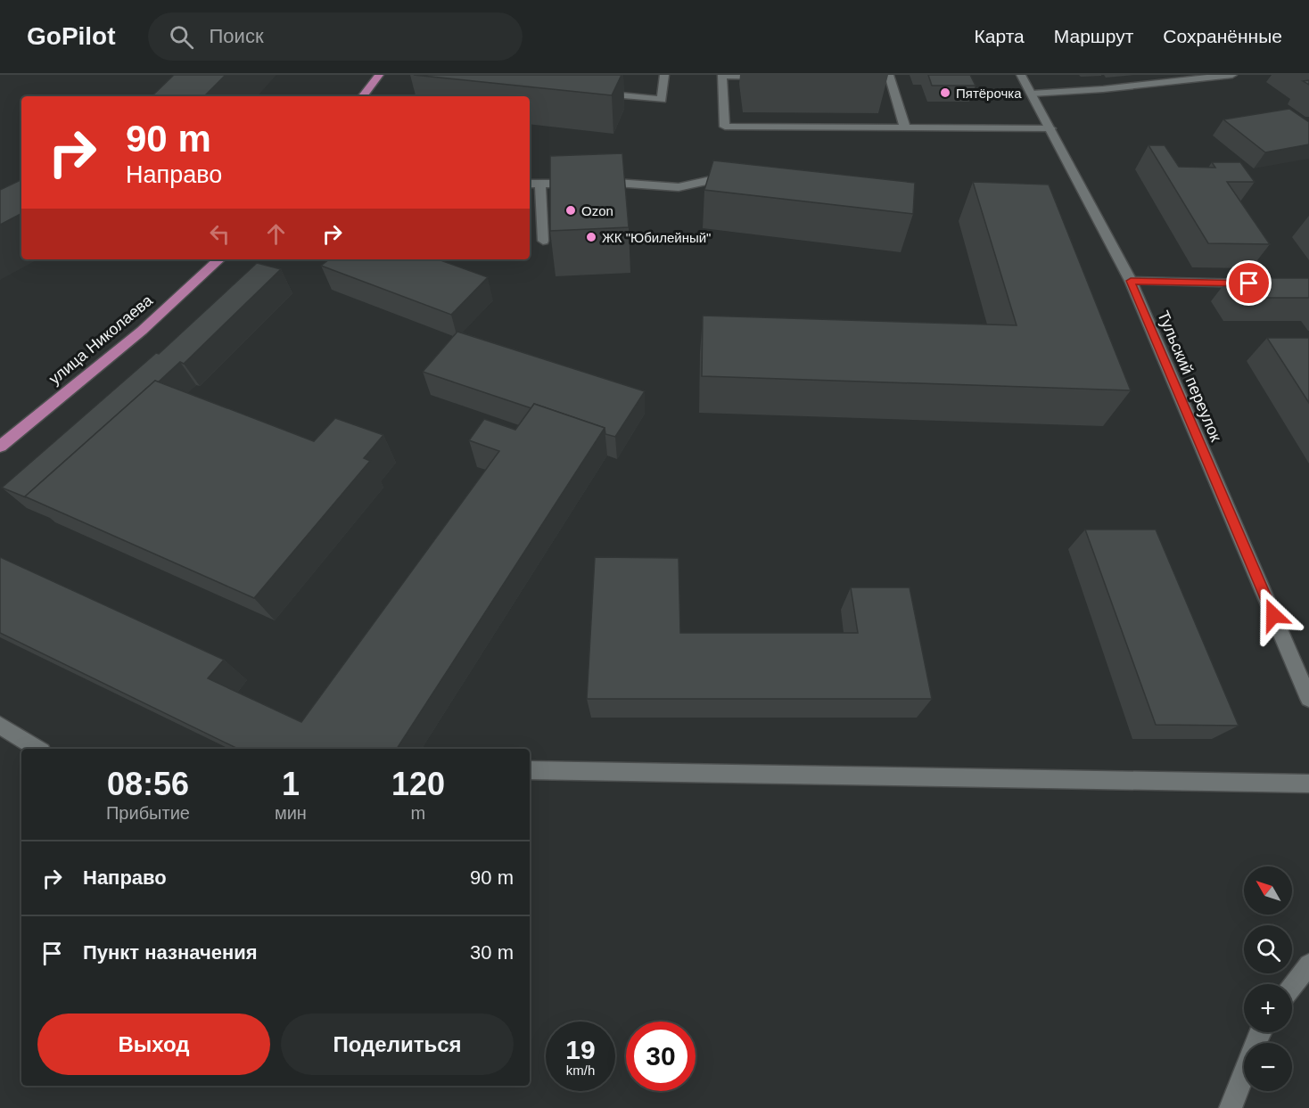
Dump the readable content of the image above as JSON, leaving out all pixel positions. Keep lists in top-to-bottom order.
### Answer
{
  "streets": {
    "main road": ["улица Николаева"],
    "street": ["Тульский переулок"]
  },
  "places": ["Пятёрочка", "Ozon", "ЖК \"Юбилейный\""],
  "north": "top left",
  "page": {
    "header": "GoPilot",
    "search": "Поиск",
    "nav": ["Карта", "Маршрут", "Сохранённые"],
    "turn": ["90 m", "Направо"],
    "eta": [
      "08:56",
      "Прибытие",
      "1",
      "мин",
      "120",
      "m"
    ],
    "list": [
      {
        "name": "Направо",
        "value": "90 m"
      },
      {
        "name": "Пункт назначения",
        "value": "30 m"
      }
    ],
    "map_buttons": ["+", "−"],
    "buttons": ["Выход", "Поделиться"],
    "speed": "19 km/h",
    "limit": "30"
  }
}
